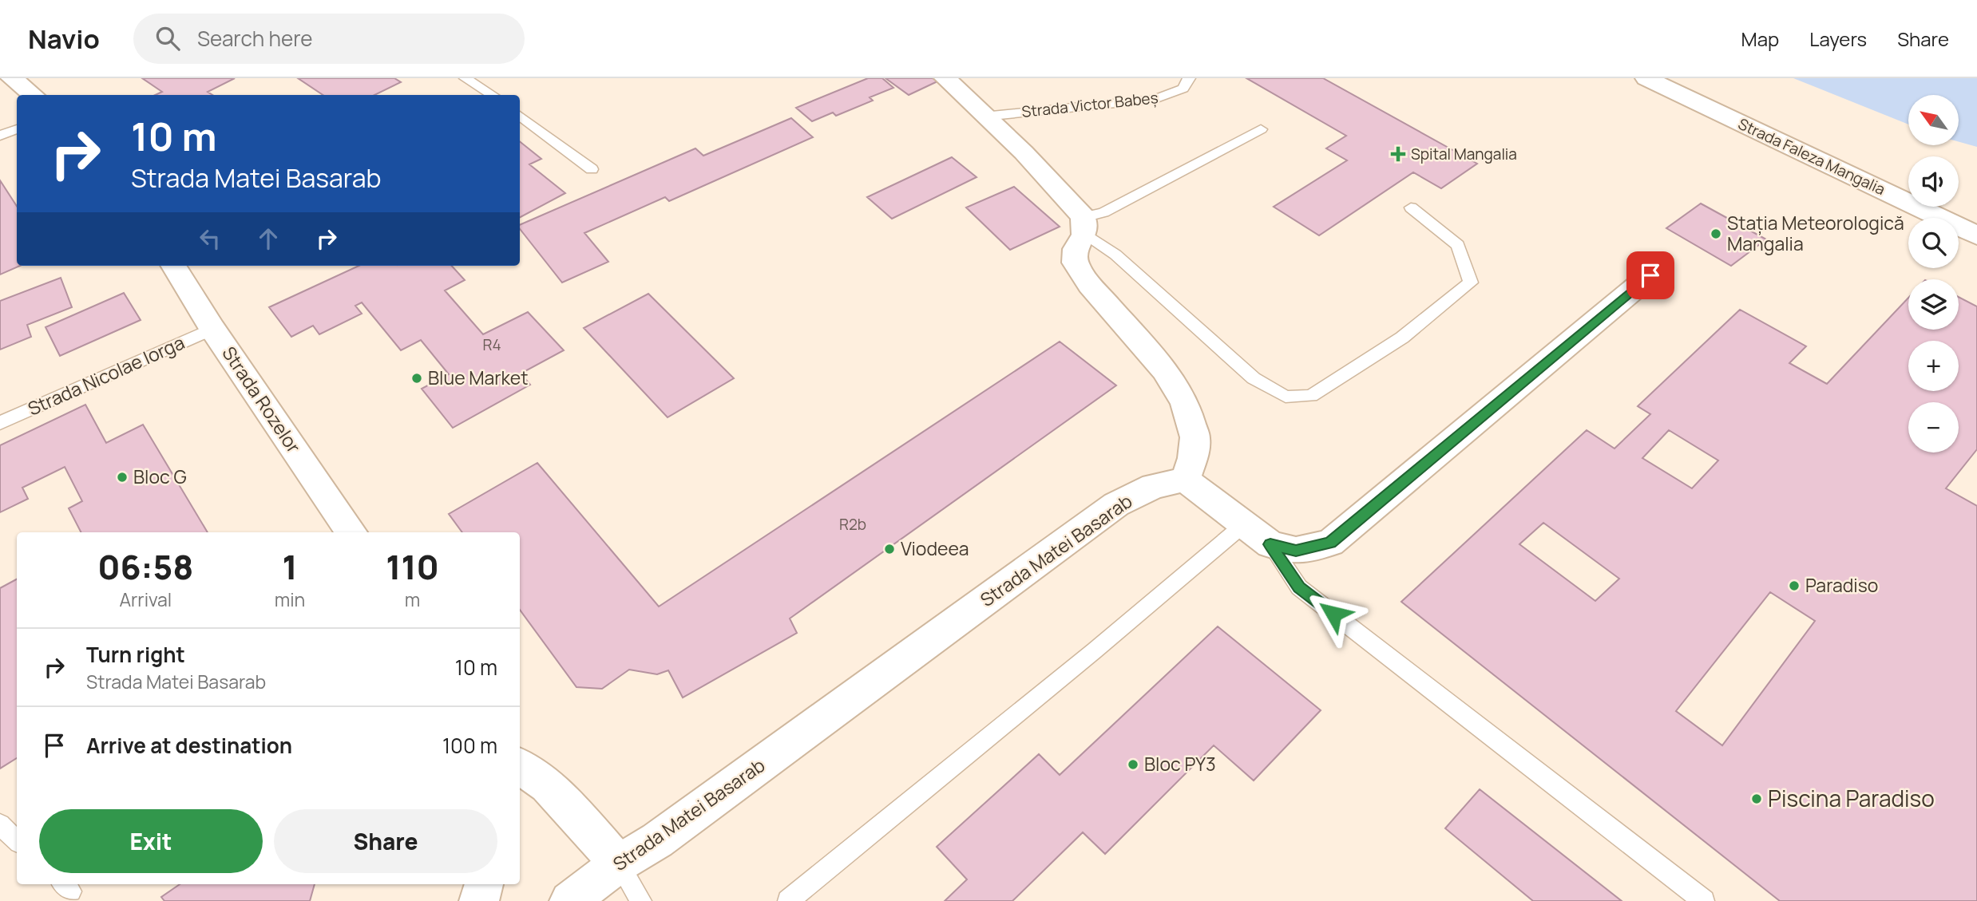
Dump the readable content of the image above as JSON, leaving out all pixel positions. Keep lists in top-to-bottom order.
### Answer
{
  "streets": {
    "street": ["Strada Faleza Mangalia", "Strada Rozelor", "Strada Matei Basarab"],
    "lane": ["Strada Victor Babeș", "Strada Nicolae Iorga"]
  },
  "crossings": [
    ["Strada Nicolae Iorga", "Strada Rozelor"]
  ],
  "places": {
    "health": ["Spital Mangalia"],
    "other": [
      "Stația Meteorologică Mangalia",
      "Blue Market",
      "Bloc G",
      "Viodeea",
      "Paradiso",
      "Bloc PY3",
      "Piscina Paradiso"
    ]
  },
  "house_numbers": ["R4", "R2b"],
  "north": "top left",
  "page": {
    "header": "Navio",
    "search": "Search here",
    "nav": ["Map", "Layers", "Share"],
    "map_buttons": ["+", "−"],
    "turn": ["10 m", "Strada Matei Basarab"],
    "eta": [
      "06:58",
      "Arrival",
      "1",
      "min",
      "110",
      "m"
    ],
    "list": [
      {
        "name": "Turn right",
        "note": "Strada Matei Basarab",
        "value": "10 m"
      },
      {
        "name": "Arrive at destination",
        "value": "100 m"
      }
    ],
    "buttons": ["Exit", "Share"]
  }
}
